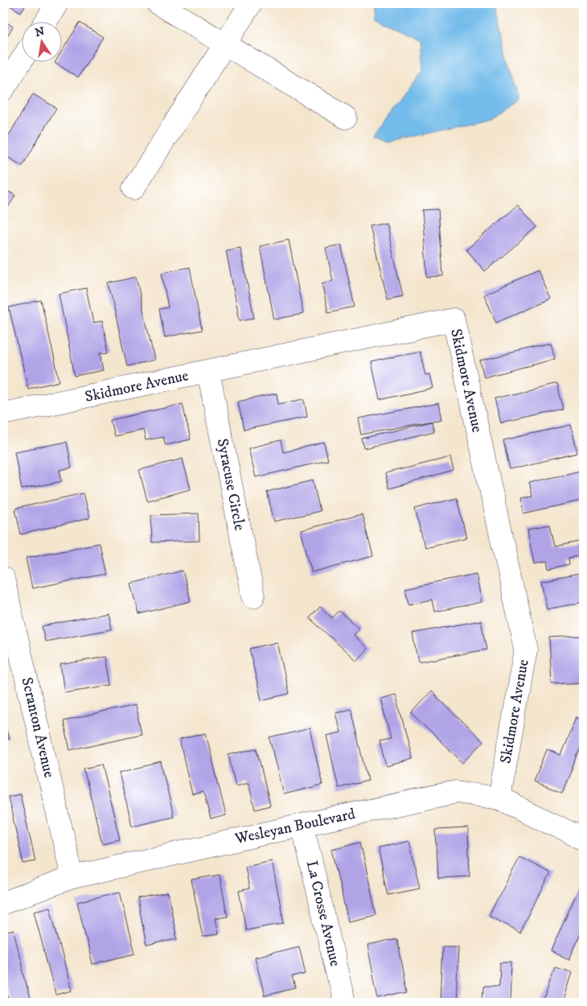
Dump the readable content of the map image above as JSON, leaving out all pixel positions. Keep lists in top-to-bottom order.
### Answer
{
  "streets": {
    "street": [
      "Skidmore Avenue",
      "Syracuse Circle",
      "Scranton Avenue",
      "Wesleyan Boulevard",
      "La Crosse Avenue"
    ]
  },
  "crossings": [
    ["Skidmore Avenue", "Syracuse Circle"],
    ["Skidmore Avenue", "Wesleyan Boulevard"],
    ["Scranton Avenue", "Wesleyan Boulevard"],
    ["Wesleyan Boulevard", "La Crosse Avenue"]
  ],
  "north": "top"
}
